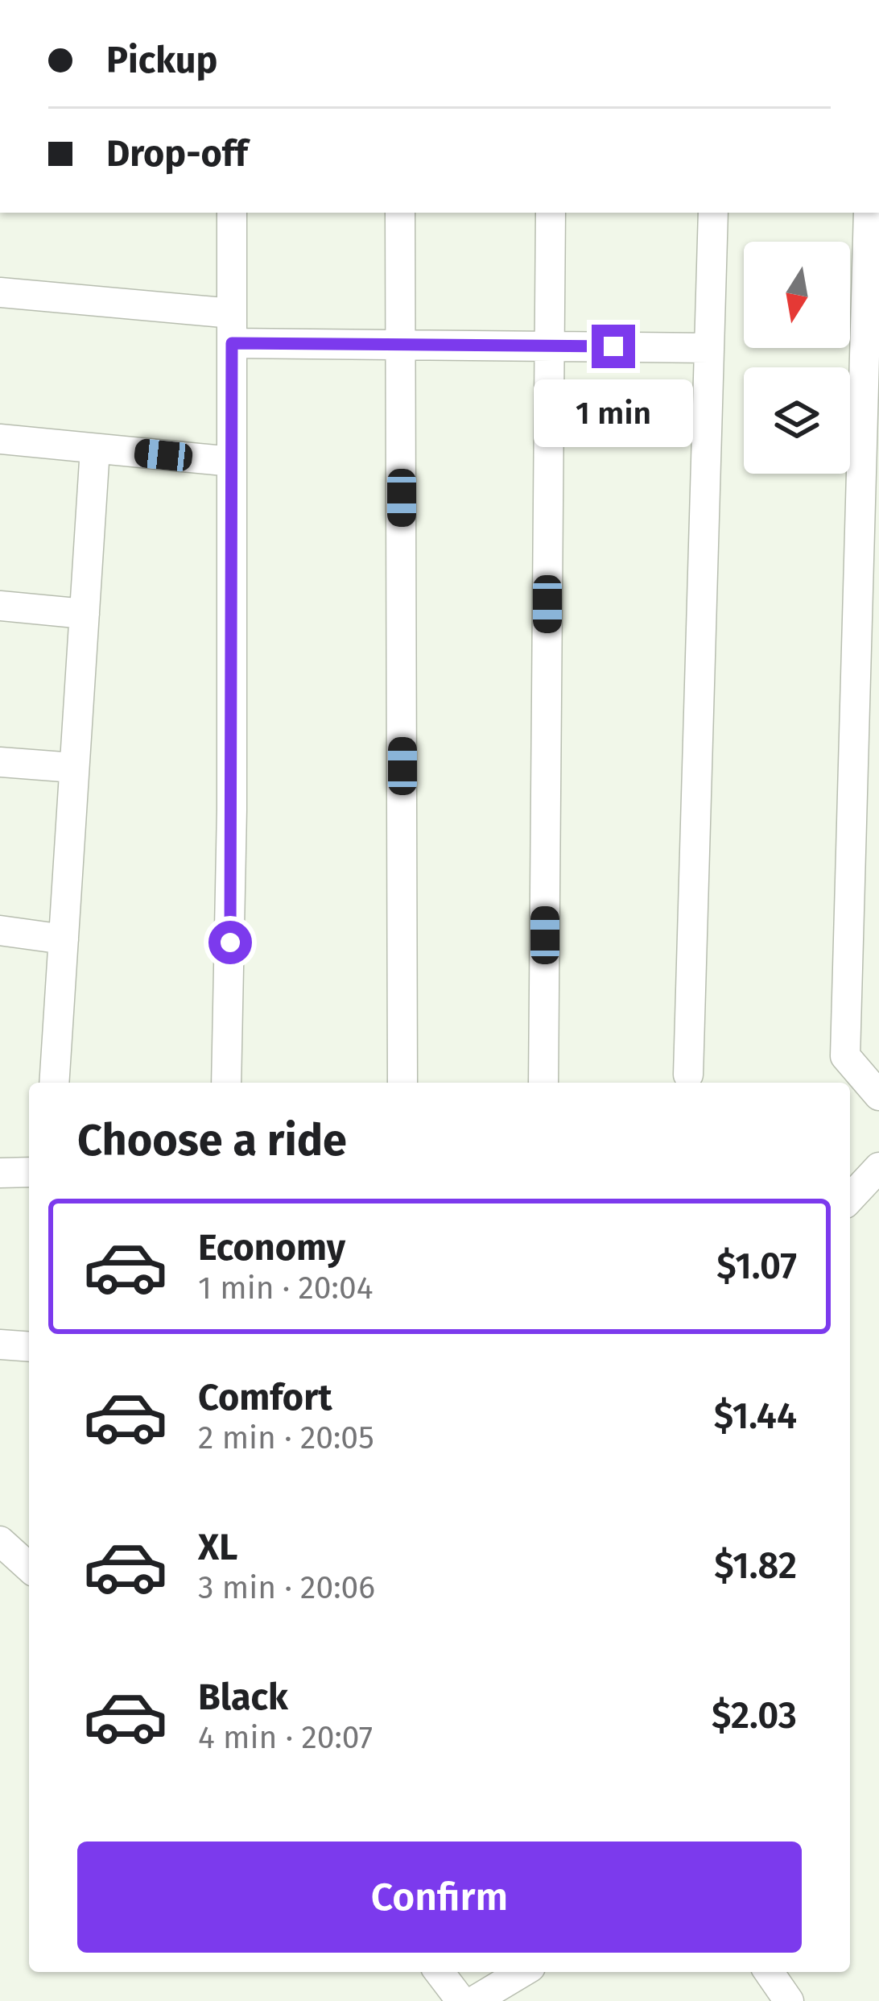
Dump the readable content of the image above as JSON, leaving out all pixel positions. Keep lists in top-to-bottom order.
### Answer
{
  "north": "bottom",
  "page": {
    "banner": ["Pickup", "Drop-off"],
    "bubble": "1 min",
    "heading": "Choose a ride",
    "list": [
      {
        "name": "Economy",
        "note": "1 min · 20:04",
        "value": "$1.07"
      },
      {
        "name": "Comfort",
        "note": "2 min · 20:05",
        "value": "$1.44"
      },
      {
        "name": "XL",
        "note": "3 min · 20:06",
        "value": "$1.82"
      },
      {
        "name": "Black",
        "note": "4 min · 20:07",
        "value": "$2.03"
      }
    ],
    "buttons": "Confirm"
  }
}
